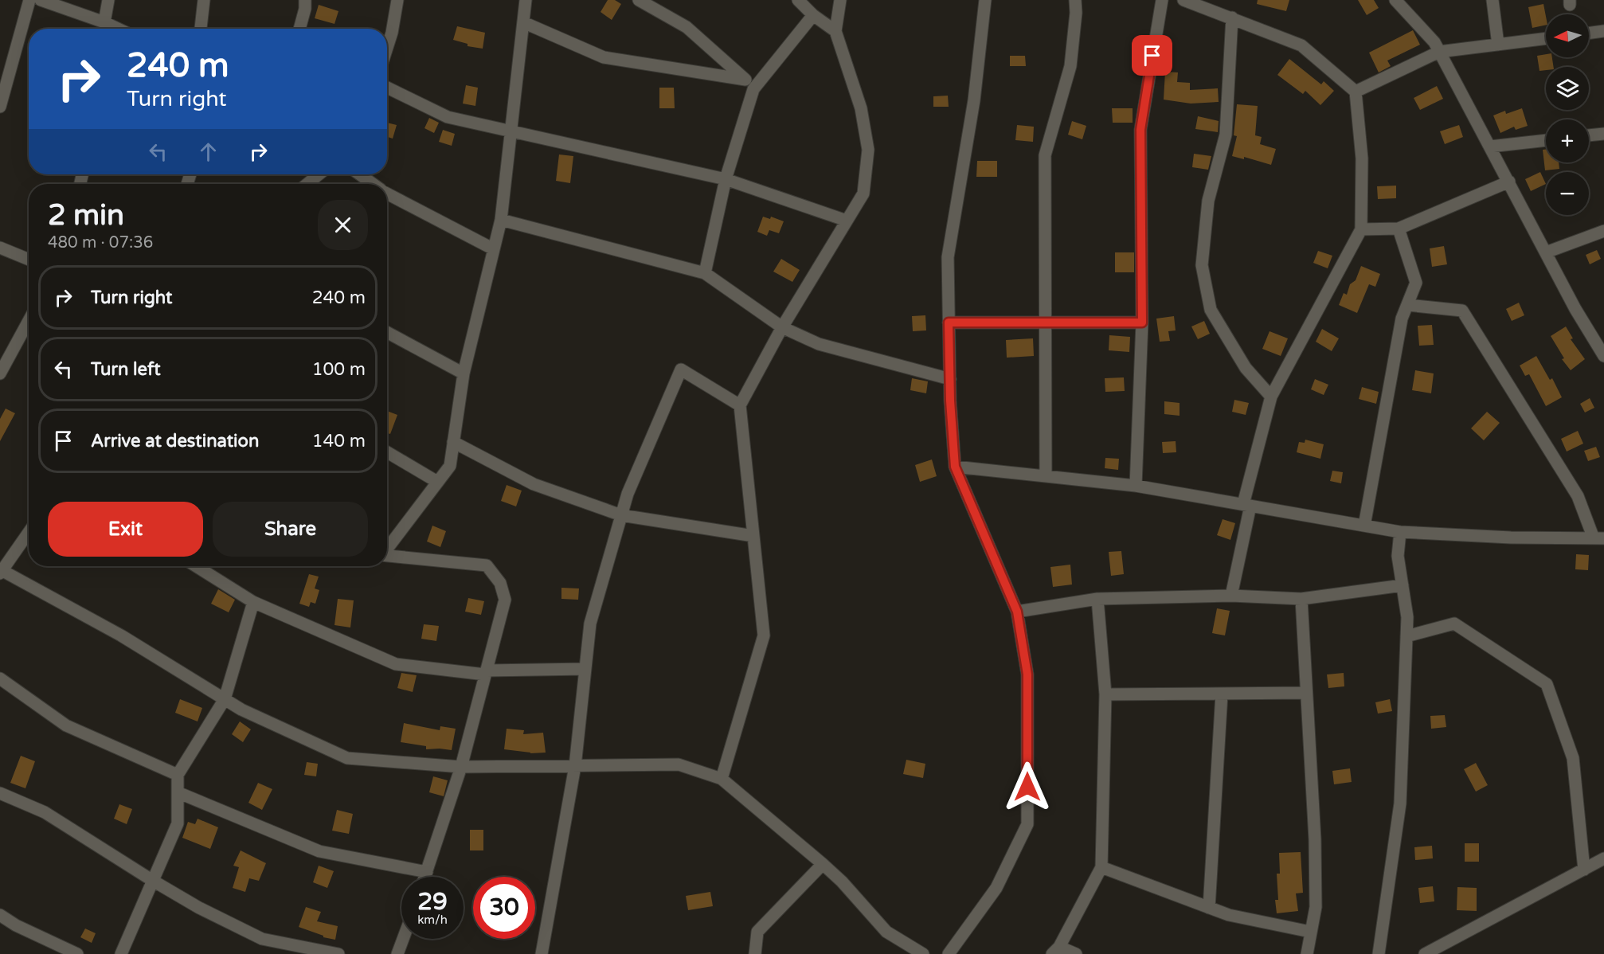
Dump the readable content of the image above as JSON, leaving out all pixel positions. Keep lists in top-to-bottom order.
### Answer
{
  "north": "left",
  "page": {
    "map_buttons": ["+", "−"],
    "turn": ["240 m", "Turn right"],
    "heading": ["2 min", "480 m · 07:36"],
    "list": [
      {
        "name": "Turn right",
        "value": "240 m"
      },
      {
        "name": "Turn left",
        "value": "100 m"
      },
      {
        "name": "Arrive at destination",
        "value": "140 m"
      }
    ],
    "buttons": ["Exit", "Share"],
    "speed": "29 km/h",
    "limit": "30"
  }
}
